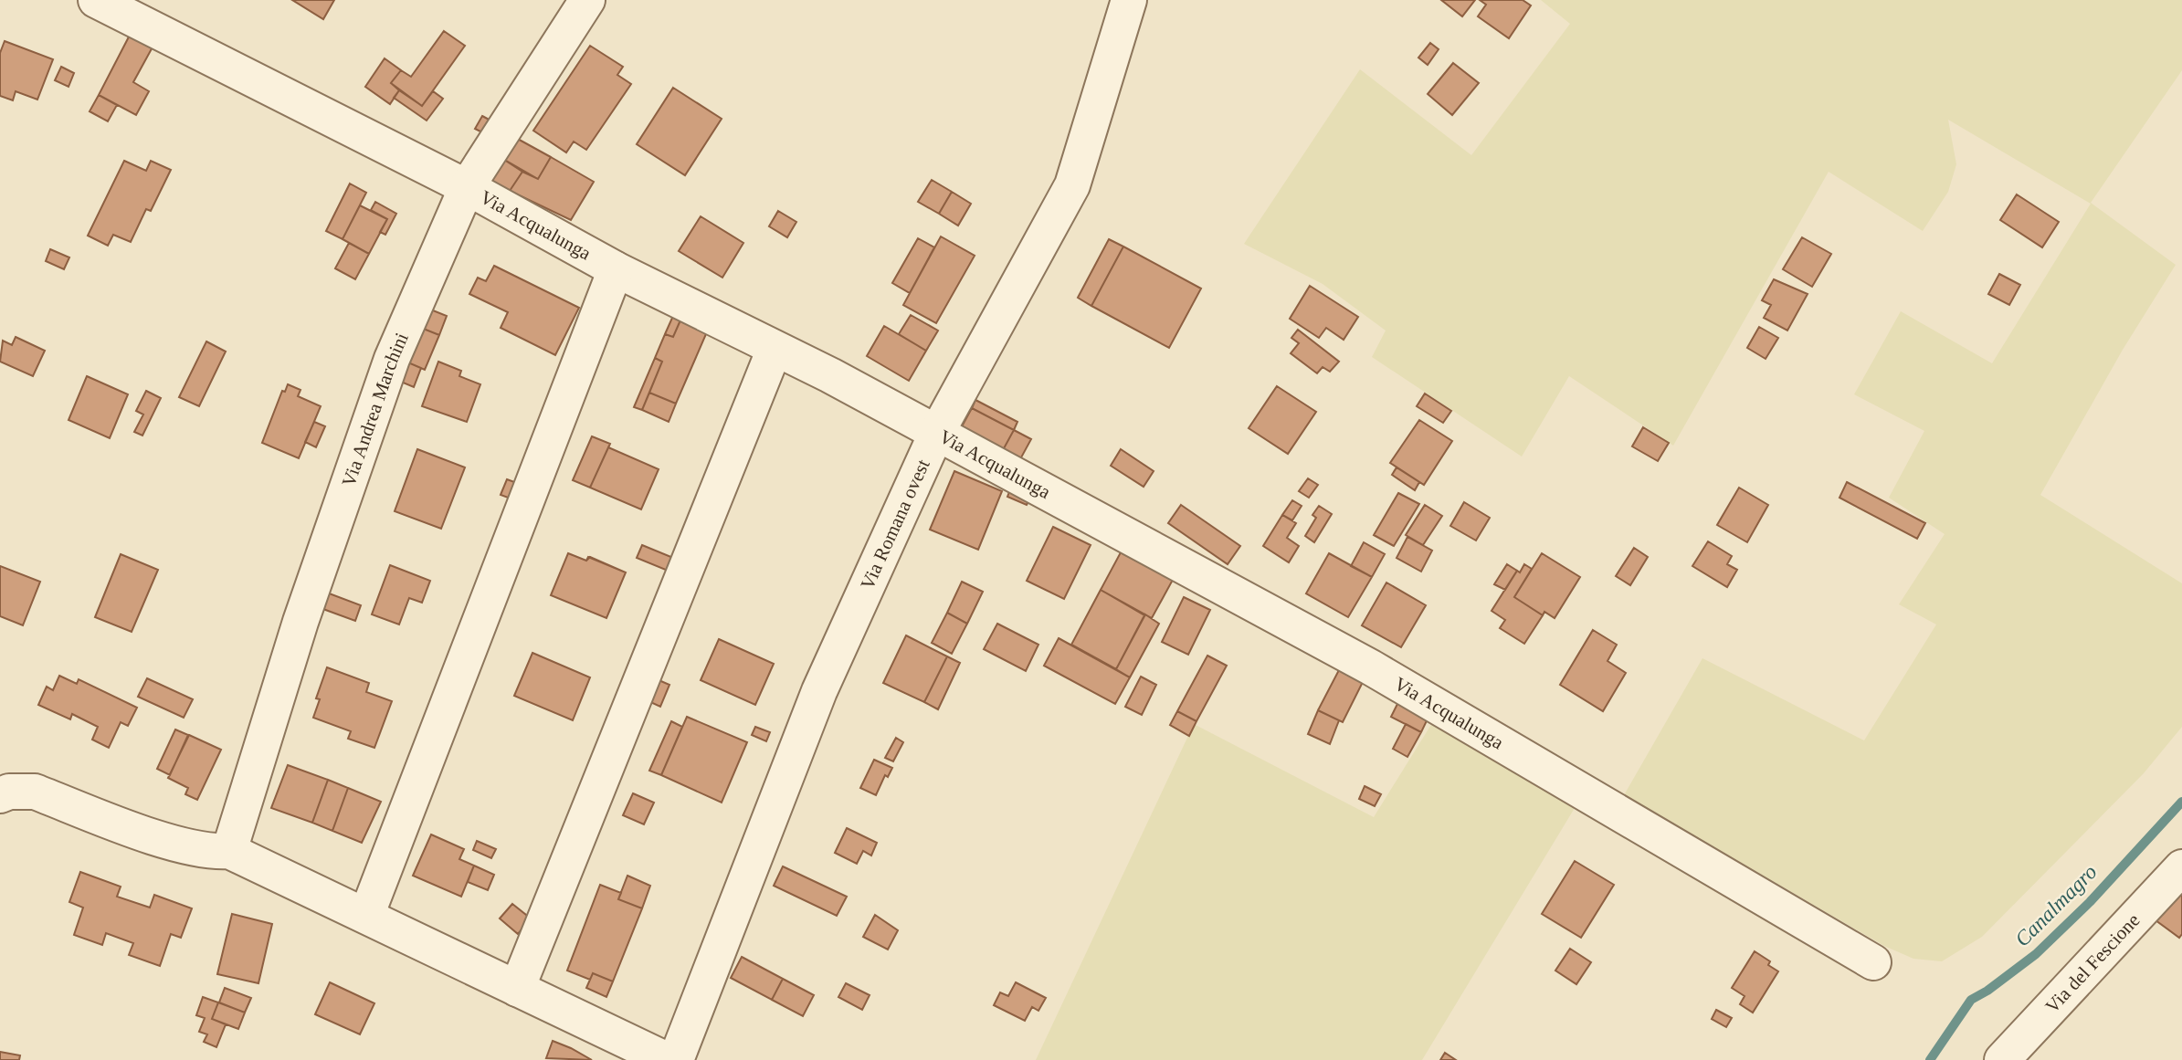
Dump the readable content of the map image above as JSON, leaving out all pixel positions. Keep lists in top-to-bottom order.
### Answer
{
  "streets": {
    "street": [
      "Via Acqualunga",
      "Via Andrea Marchini",
      "Via Romana ovest",
      "Via del Fescione"
    ]
  },
  "crossings": [
    ["Via Acqualunga", "Via Andrea Marchini"],
    ["Via Acqualunga", "Via Romana ovest"]
  ],
  "water": ["Canalmagro"]
}
